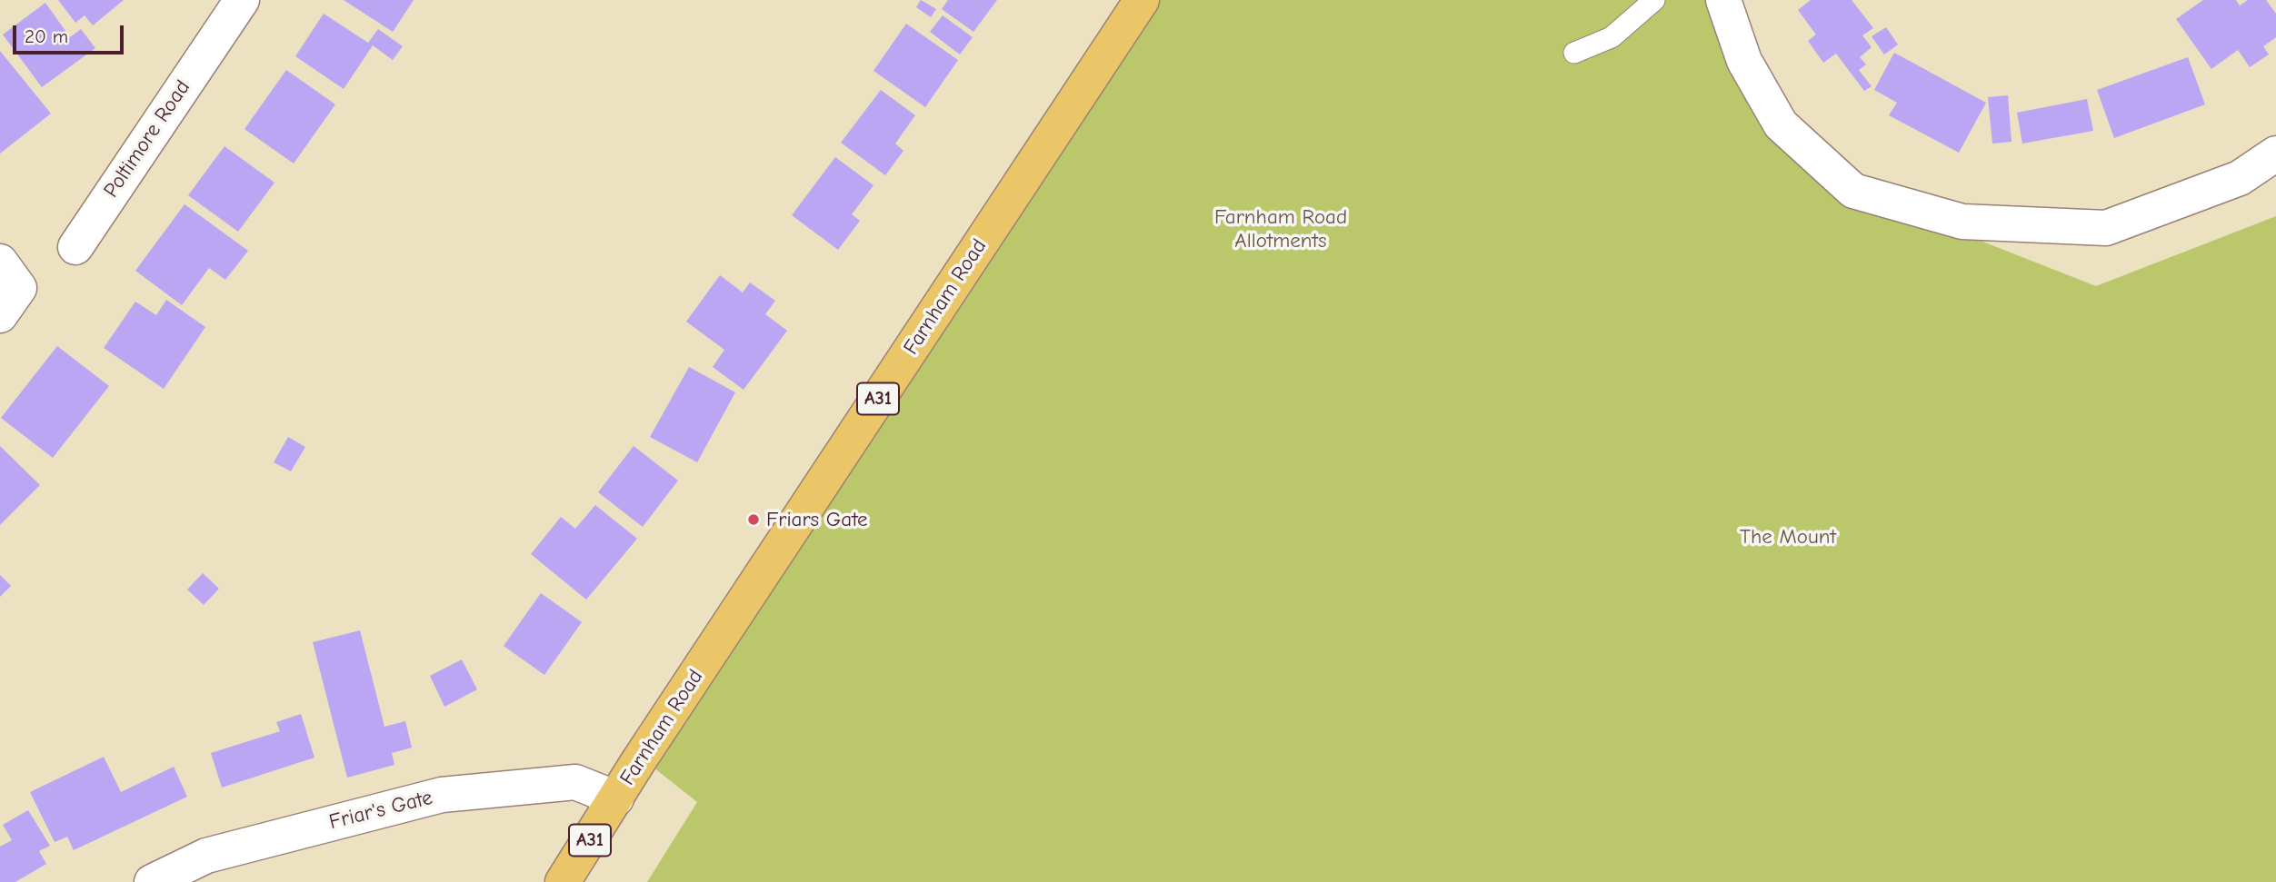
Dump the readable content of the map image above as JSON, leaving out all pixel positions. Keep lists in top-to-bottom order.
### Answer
{
  "streets": {
    "main road": ["Farnham Road", "A31"],
    "street": ["Poltimore Road", "Friar's Gate"]
  },
  "crossings": [
    ["Farnham Road", "Friar's Gate"]
  ],
  "parks": ["Farnham Road Allotments", "The Mount"],
  "places": ["Friars Gate"],
  "scale_bar": "20 m"
}
